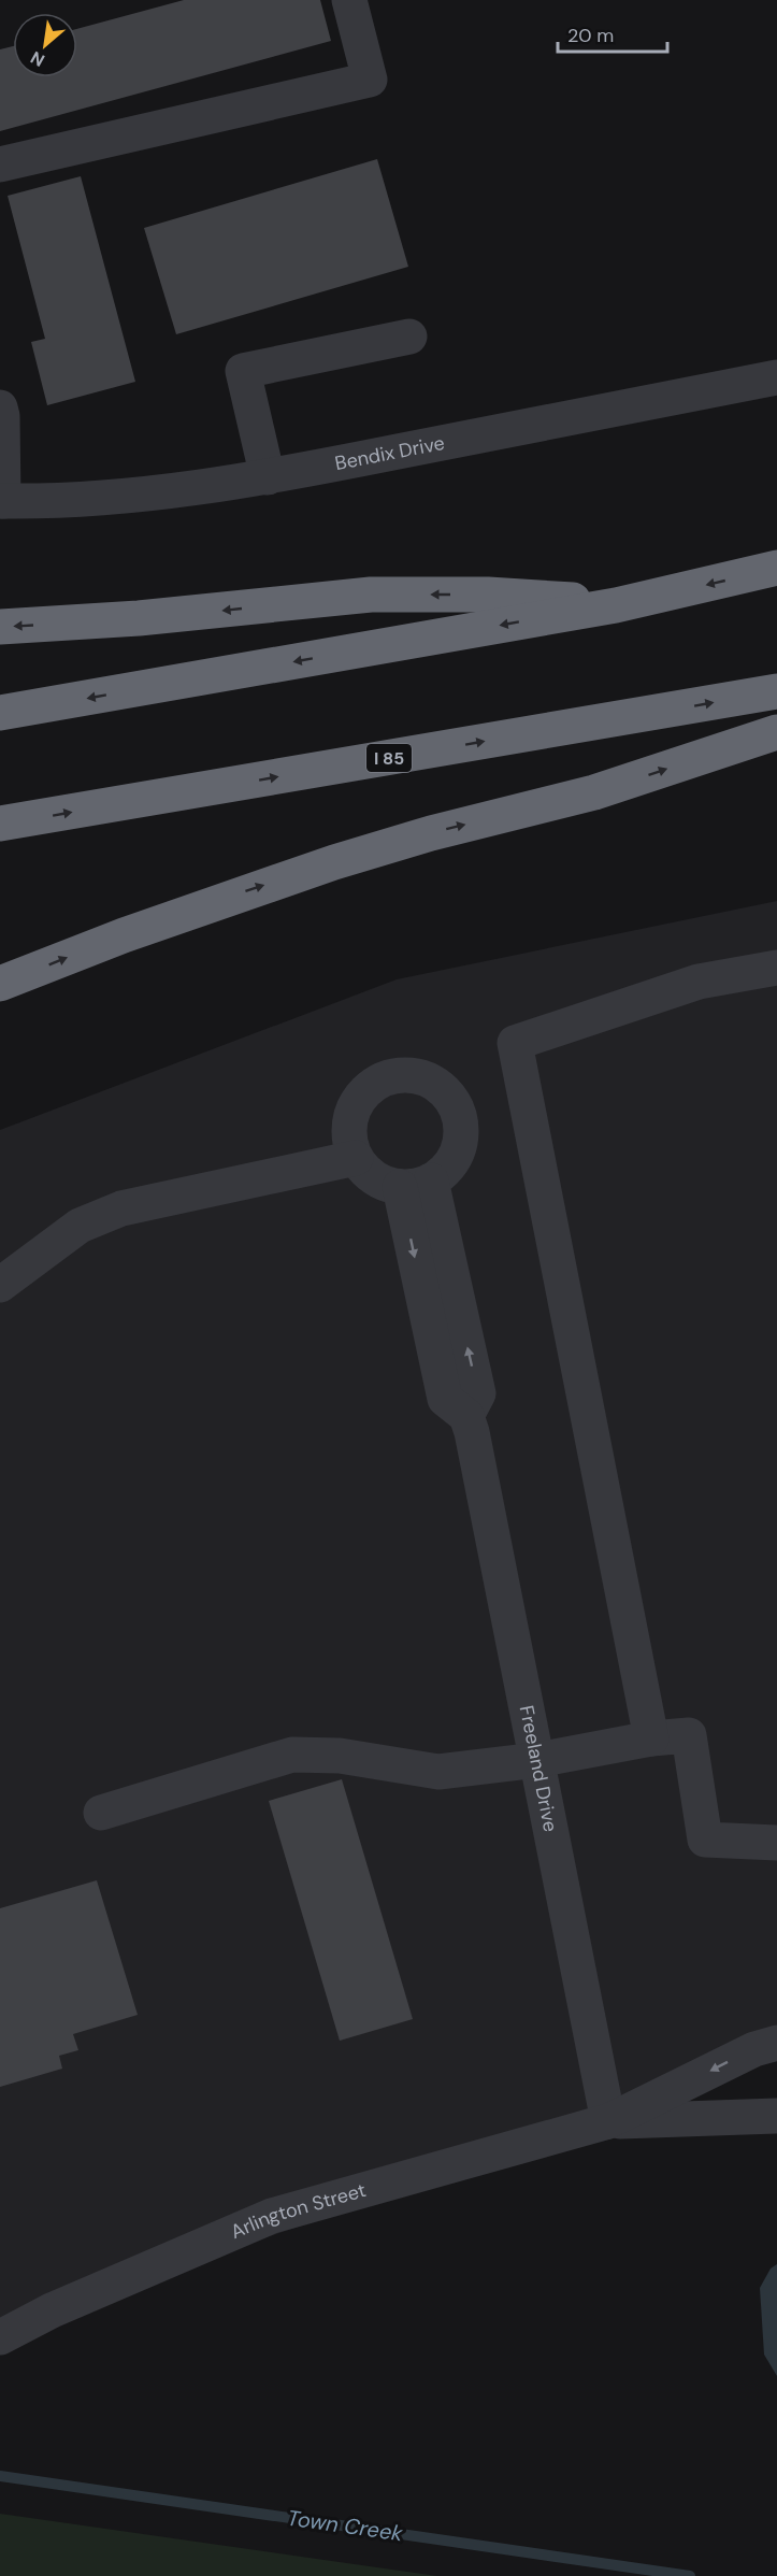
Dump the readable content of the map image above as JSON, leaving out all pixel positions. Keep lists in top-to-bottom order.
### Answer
{
  "streets": {
    "highway": ["I 85"],
    "street": ["Bendix Drive", "Freeland Drive", "Arlington Street"]
  },
  "crossings": [
    ["Freeland Drive", "Arlington Street"]
  ],
  "water": ["Town Creek"],
  "scale_bar": "20 m",
  "north": "bottom left"
}
